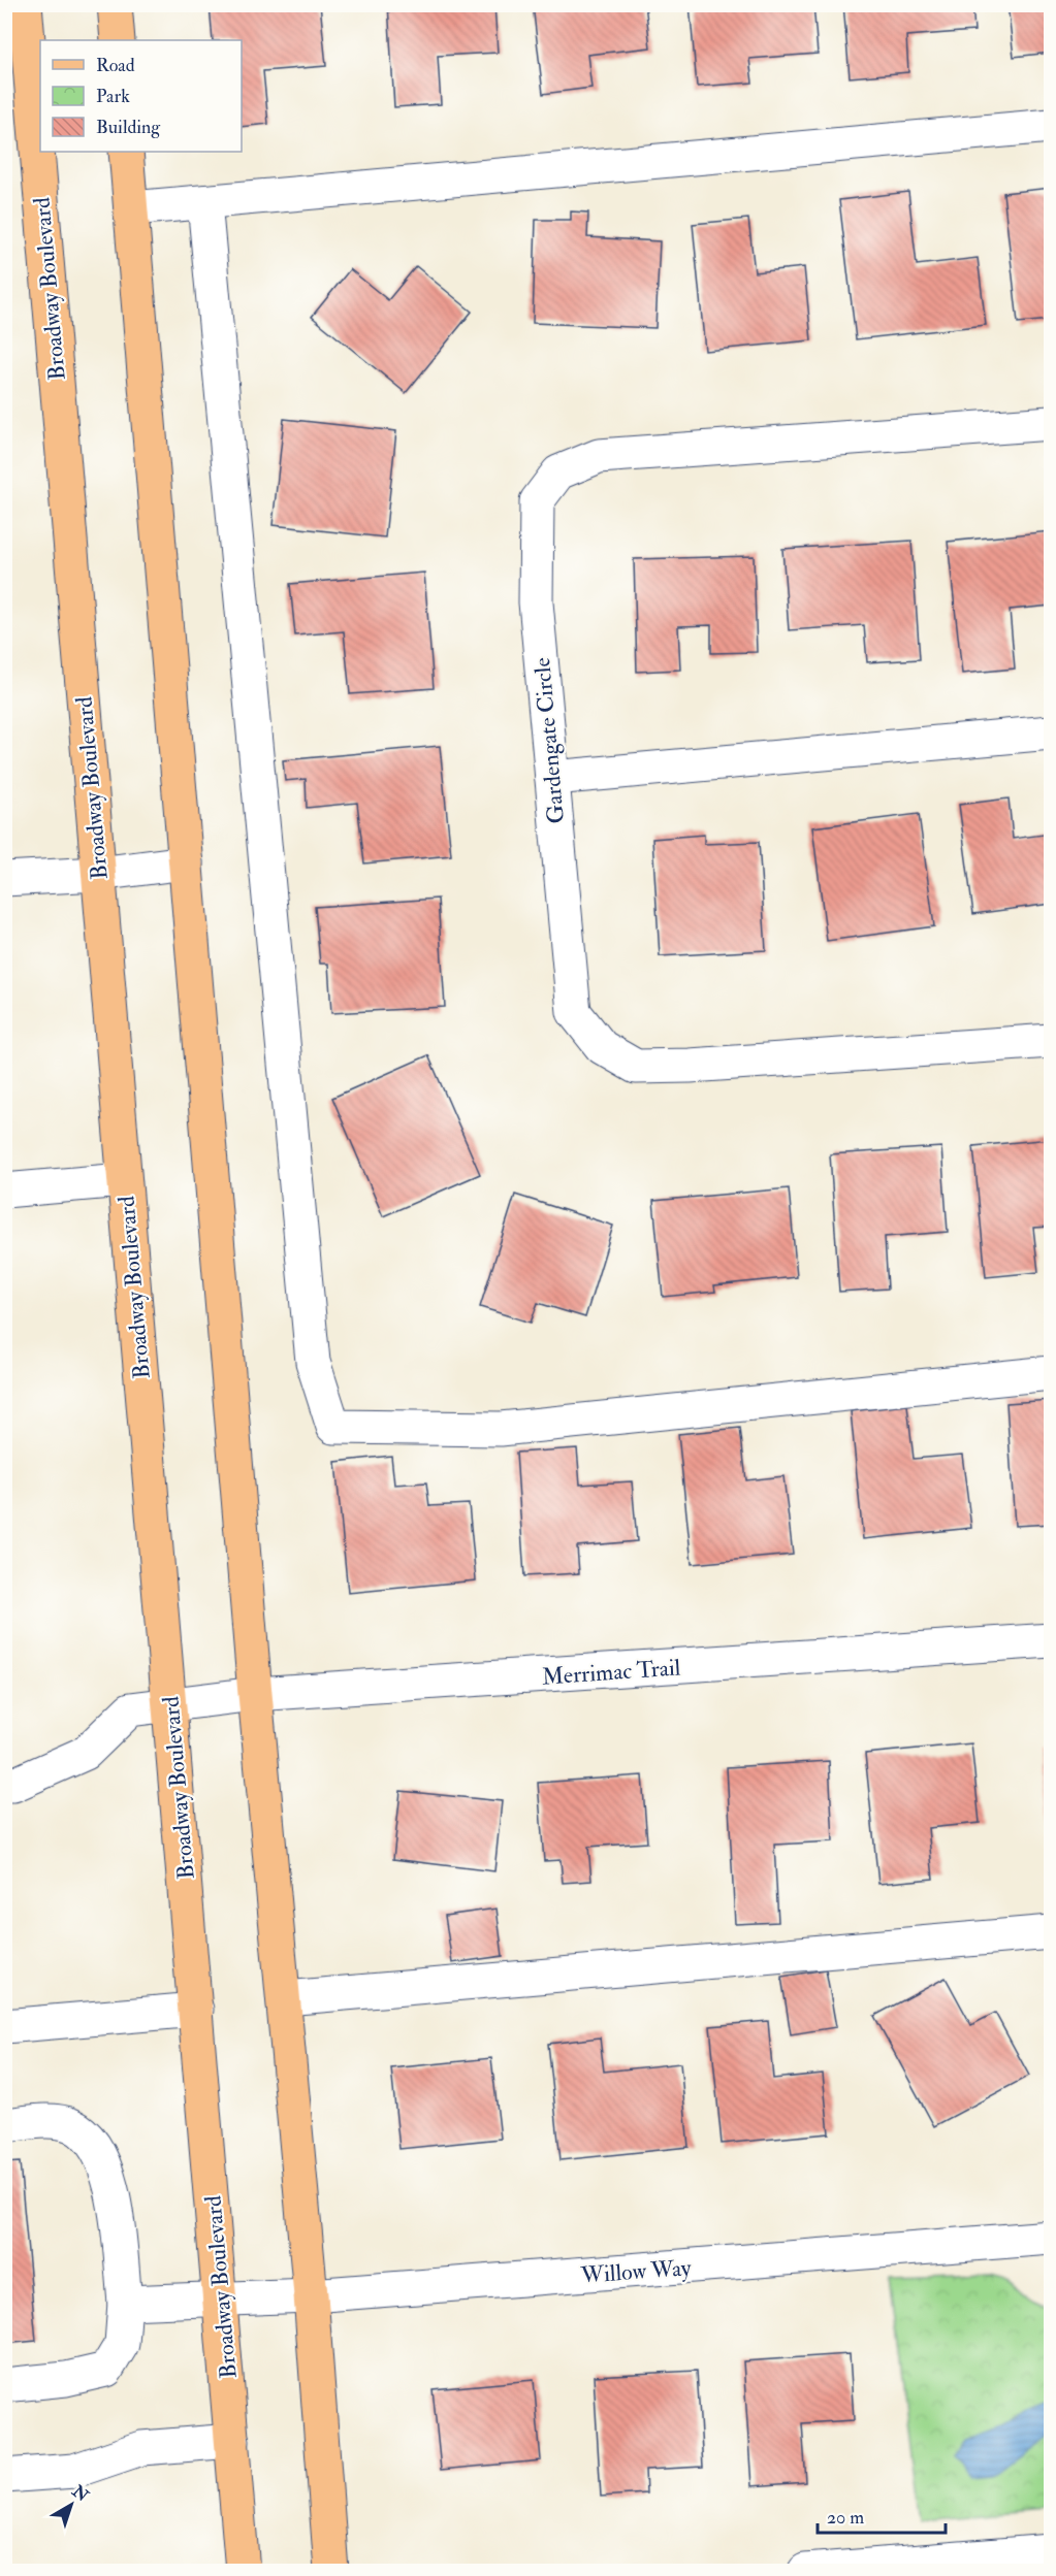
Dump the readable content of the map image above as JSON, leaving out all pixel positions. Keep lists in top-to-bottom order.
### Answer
{
  "streets": {
    "main road": ["Broadway Boulevard"],
    "street": ["Gardengate Circle", "Merrimac Trail", "Willow Way"]
  },
  "crossings": [
    ["Broadway Boulevard", "Merrimac Trail"],
    ["Broadway Boulevard", "Willow Way"]
  ],
  "legend": ["Road", "Park", "Building"],
  "scale_bar": "20 m",
  "north": "top right"
}
